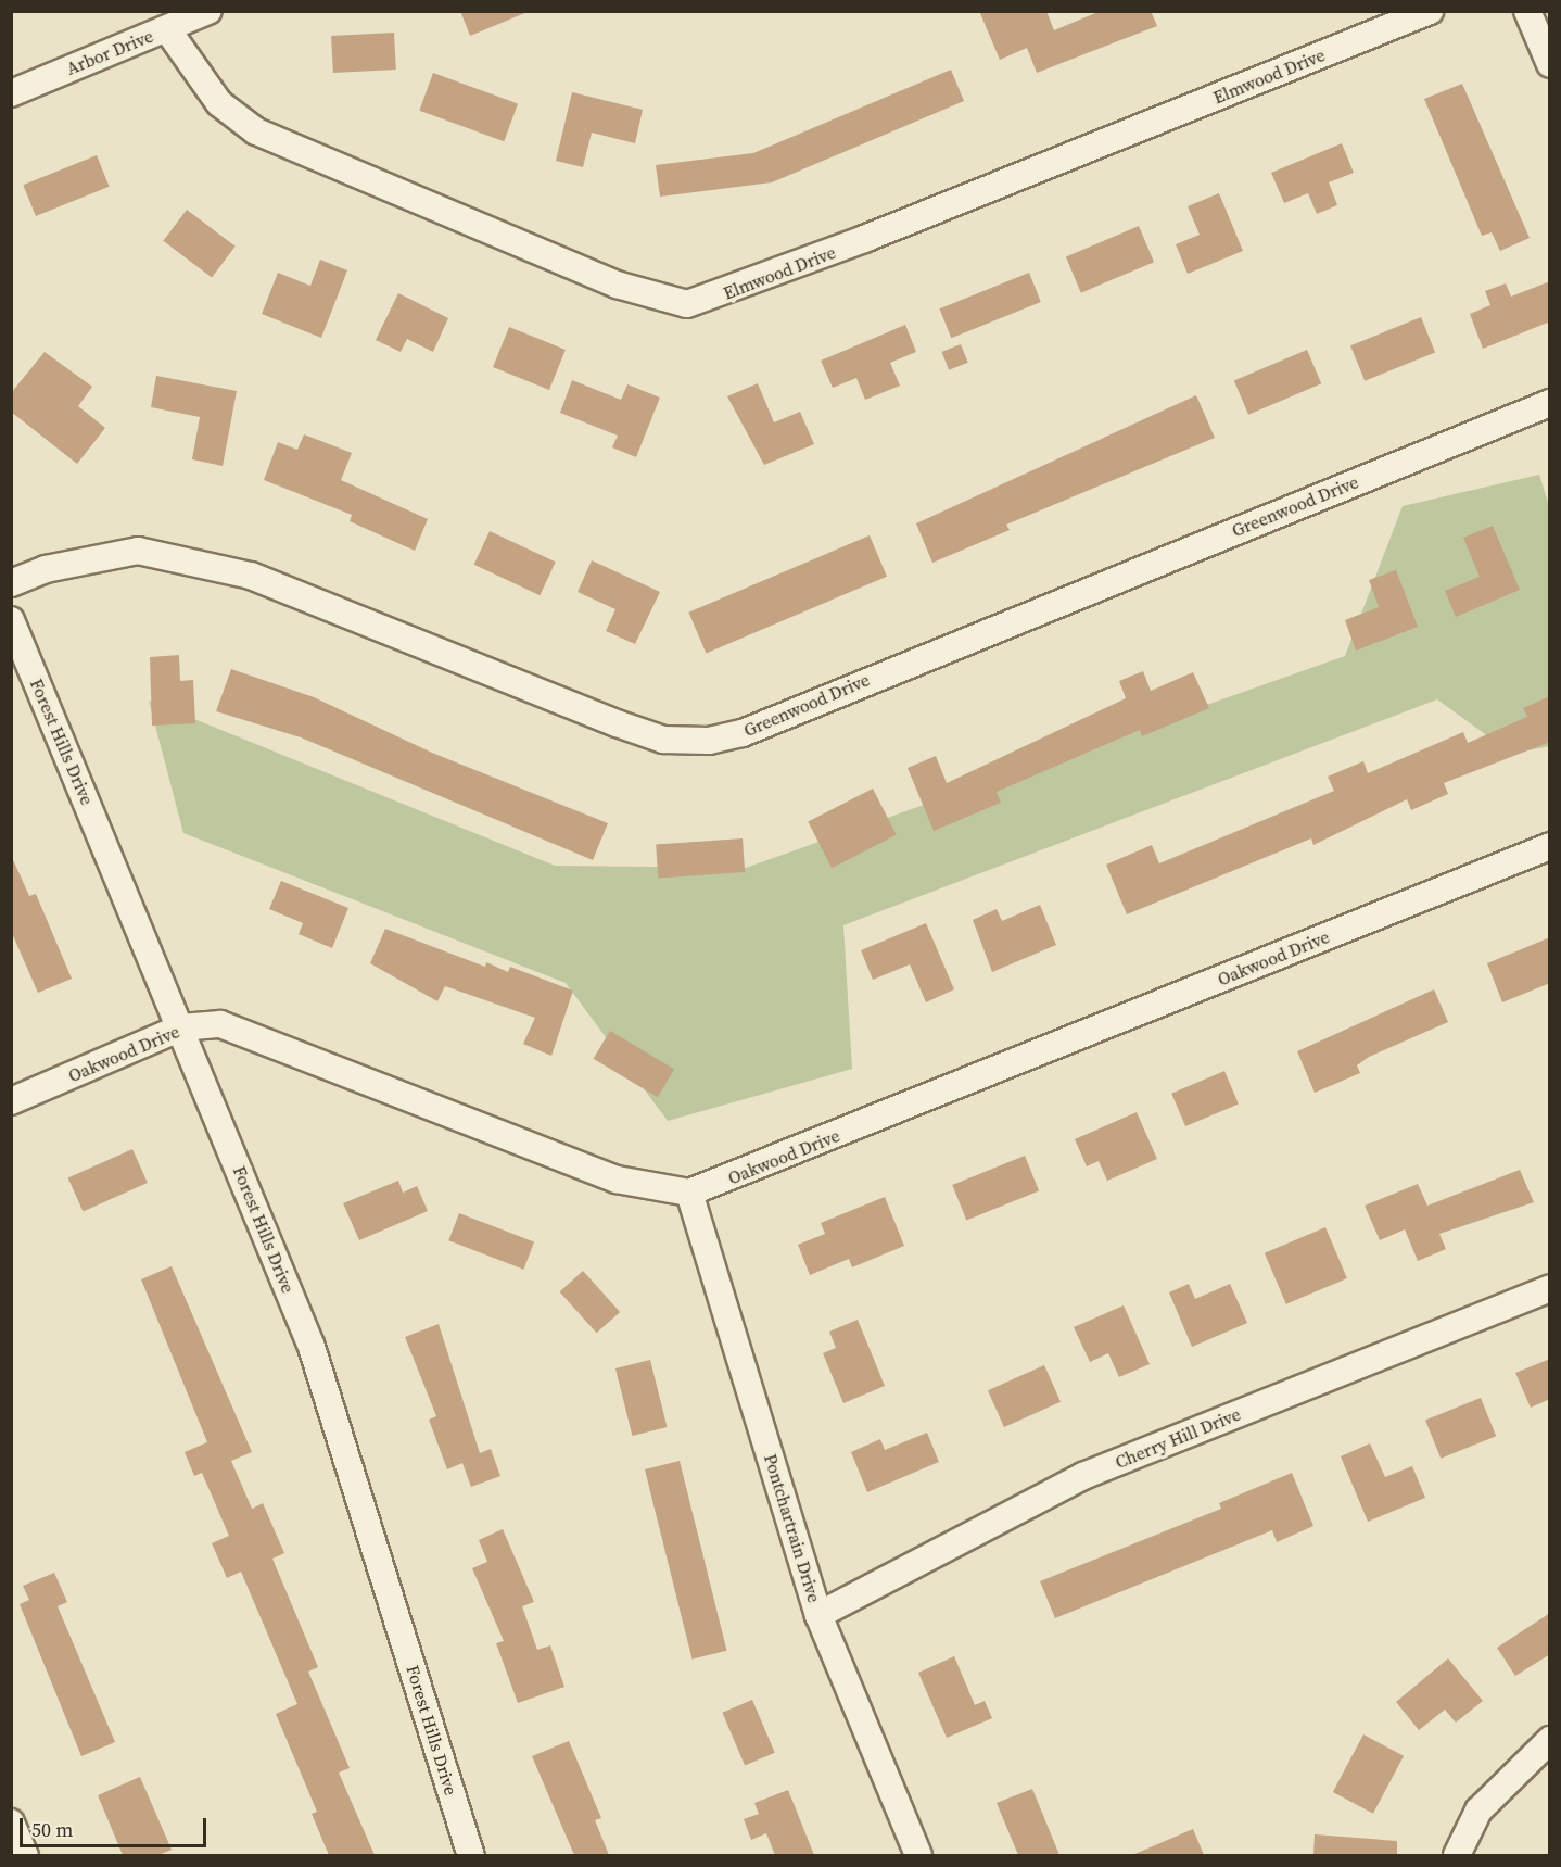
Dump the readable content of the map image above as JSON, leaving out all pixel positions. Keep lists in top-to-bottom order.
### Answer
{
  "streets": {
    "street": [
      "Arbor Drive",
      "Elmwood Drive",
      "Greenwood Drive",
      "Forest Hills Drive",
      "Oakwood Drive",
      "Cherry Hill Drive",
      "Pontchartrain Drive"
    ]
  },
  "crossings": [
    ["Arbor Drive", "Elmwood Drive"],
    ["Forest Hills Drive", "Oakwood Drive"],
    ["Oakwood Drive", "Pontchartrain Drive"],
    ["Cherry Hill Drive", "Pontchartrain Drive"]
  ],
  "scale_bar": "50 m"
}
